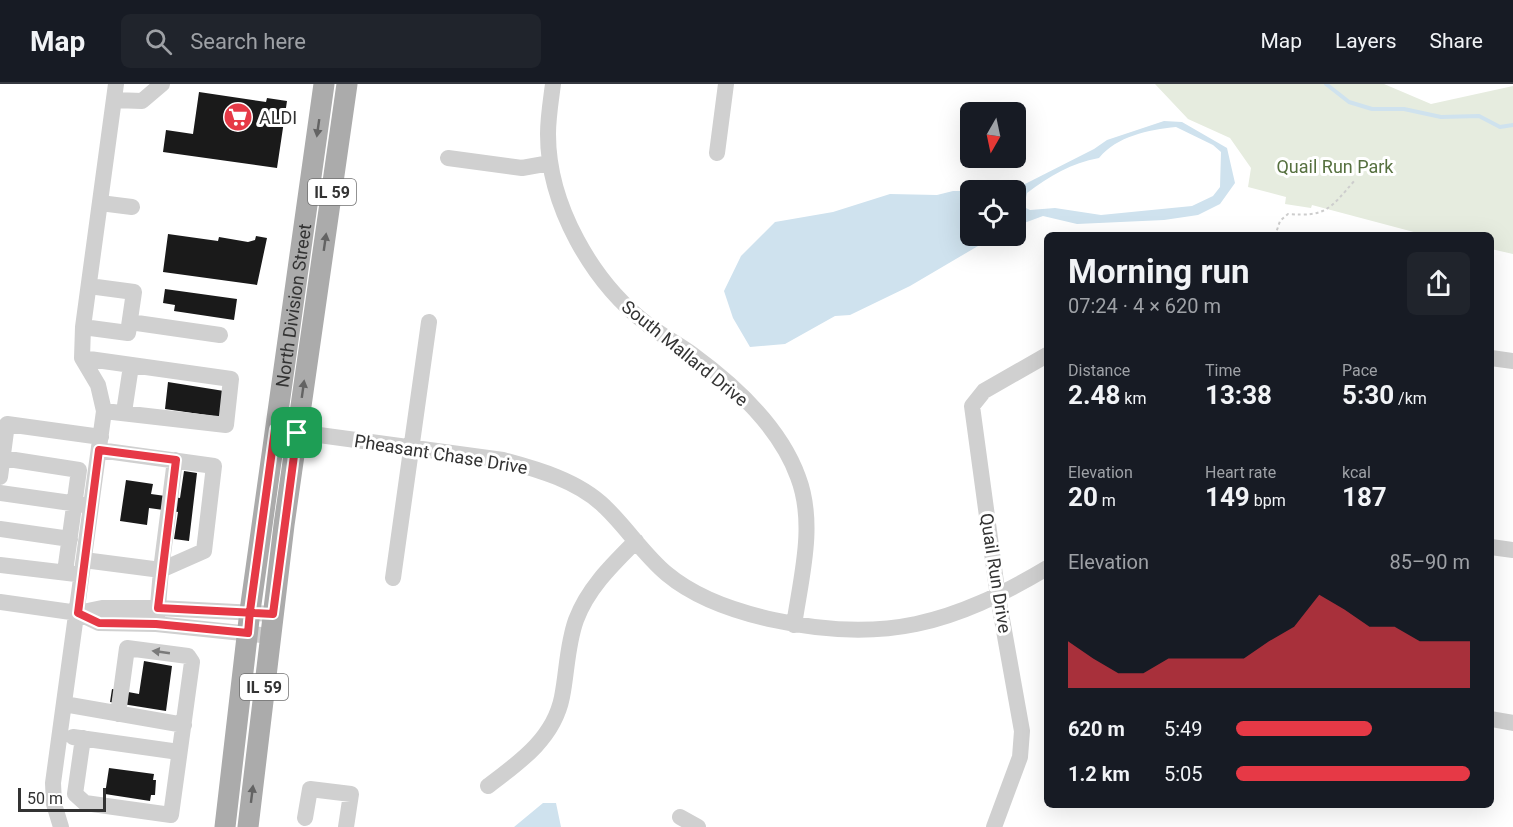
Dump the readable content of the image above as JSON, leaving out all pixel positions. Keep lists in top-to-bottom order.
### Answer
{
  "streets": {
    "main road": ["IL 59", "North Division Street"],
    "street": ["South Mallard Drive", "Pheasant Chase Drive", "Quail Run Drive"]
  },
  "crossings": [
    ["IL 59", "North Division Street"],
    ["North Division Street", "Pheasant Chase Drive"],
    ["South Mallard Drive", "Pheasant Chase Drive"],
    ["Pheasant Chase Drive", "Quail Run Drive"]
  ],
  "parks": ["Quail Run Park"],
  "places": {
    "supermarket": ["ALDI"]
  },
  "scale_bar": "50 m",
  "north": "bottom",
  "page": {
    "header": "Map",
    "search": "Search here",
    "nav": ["Map", "Layers", "Share"],
    "heading": ["Morning run", "07:24 · 4 × 620 m"],
    "stats": [
      ["Distance", "2.48 km"],
      ["Time", "13:38"],
      ["Pace", "5:30 /km"],
      ["Elevation", "20 m"],
      ["Heart rate", "149 bpm"],
      ["kcal", "187"]
    ],
    "chart": ["Elevation", "85–90 m"],
    "list": [
      {
        "name": "620 m",
        "note": "5:49"
      },
      {
        "name": "1.2 km",
        "note": "5:05"
      }
    ],
    "scale": "50 m"
  }
}
